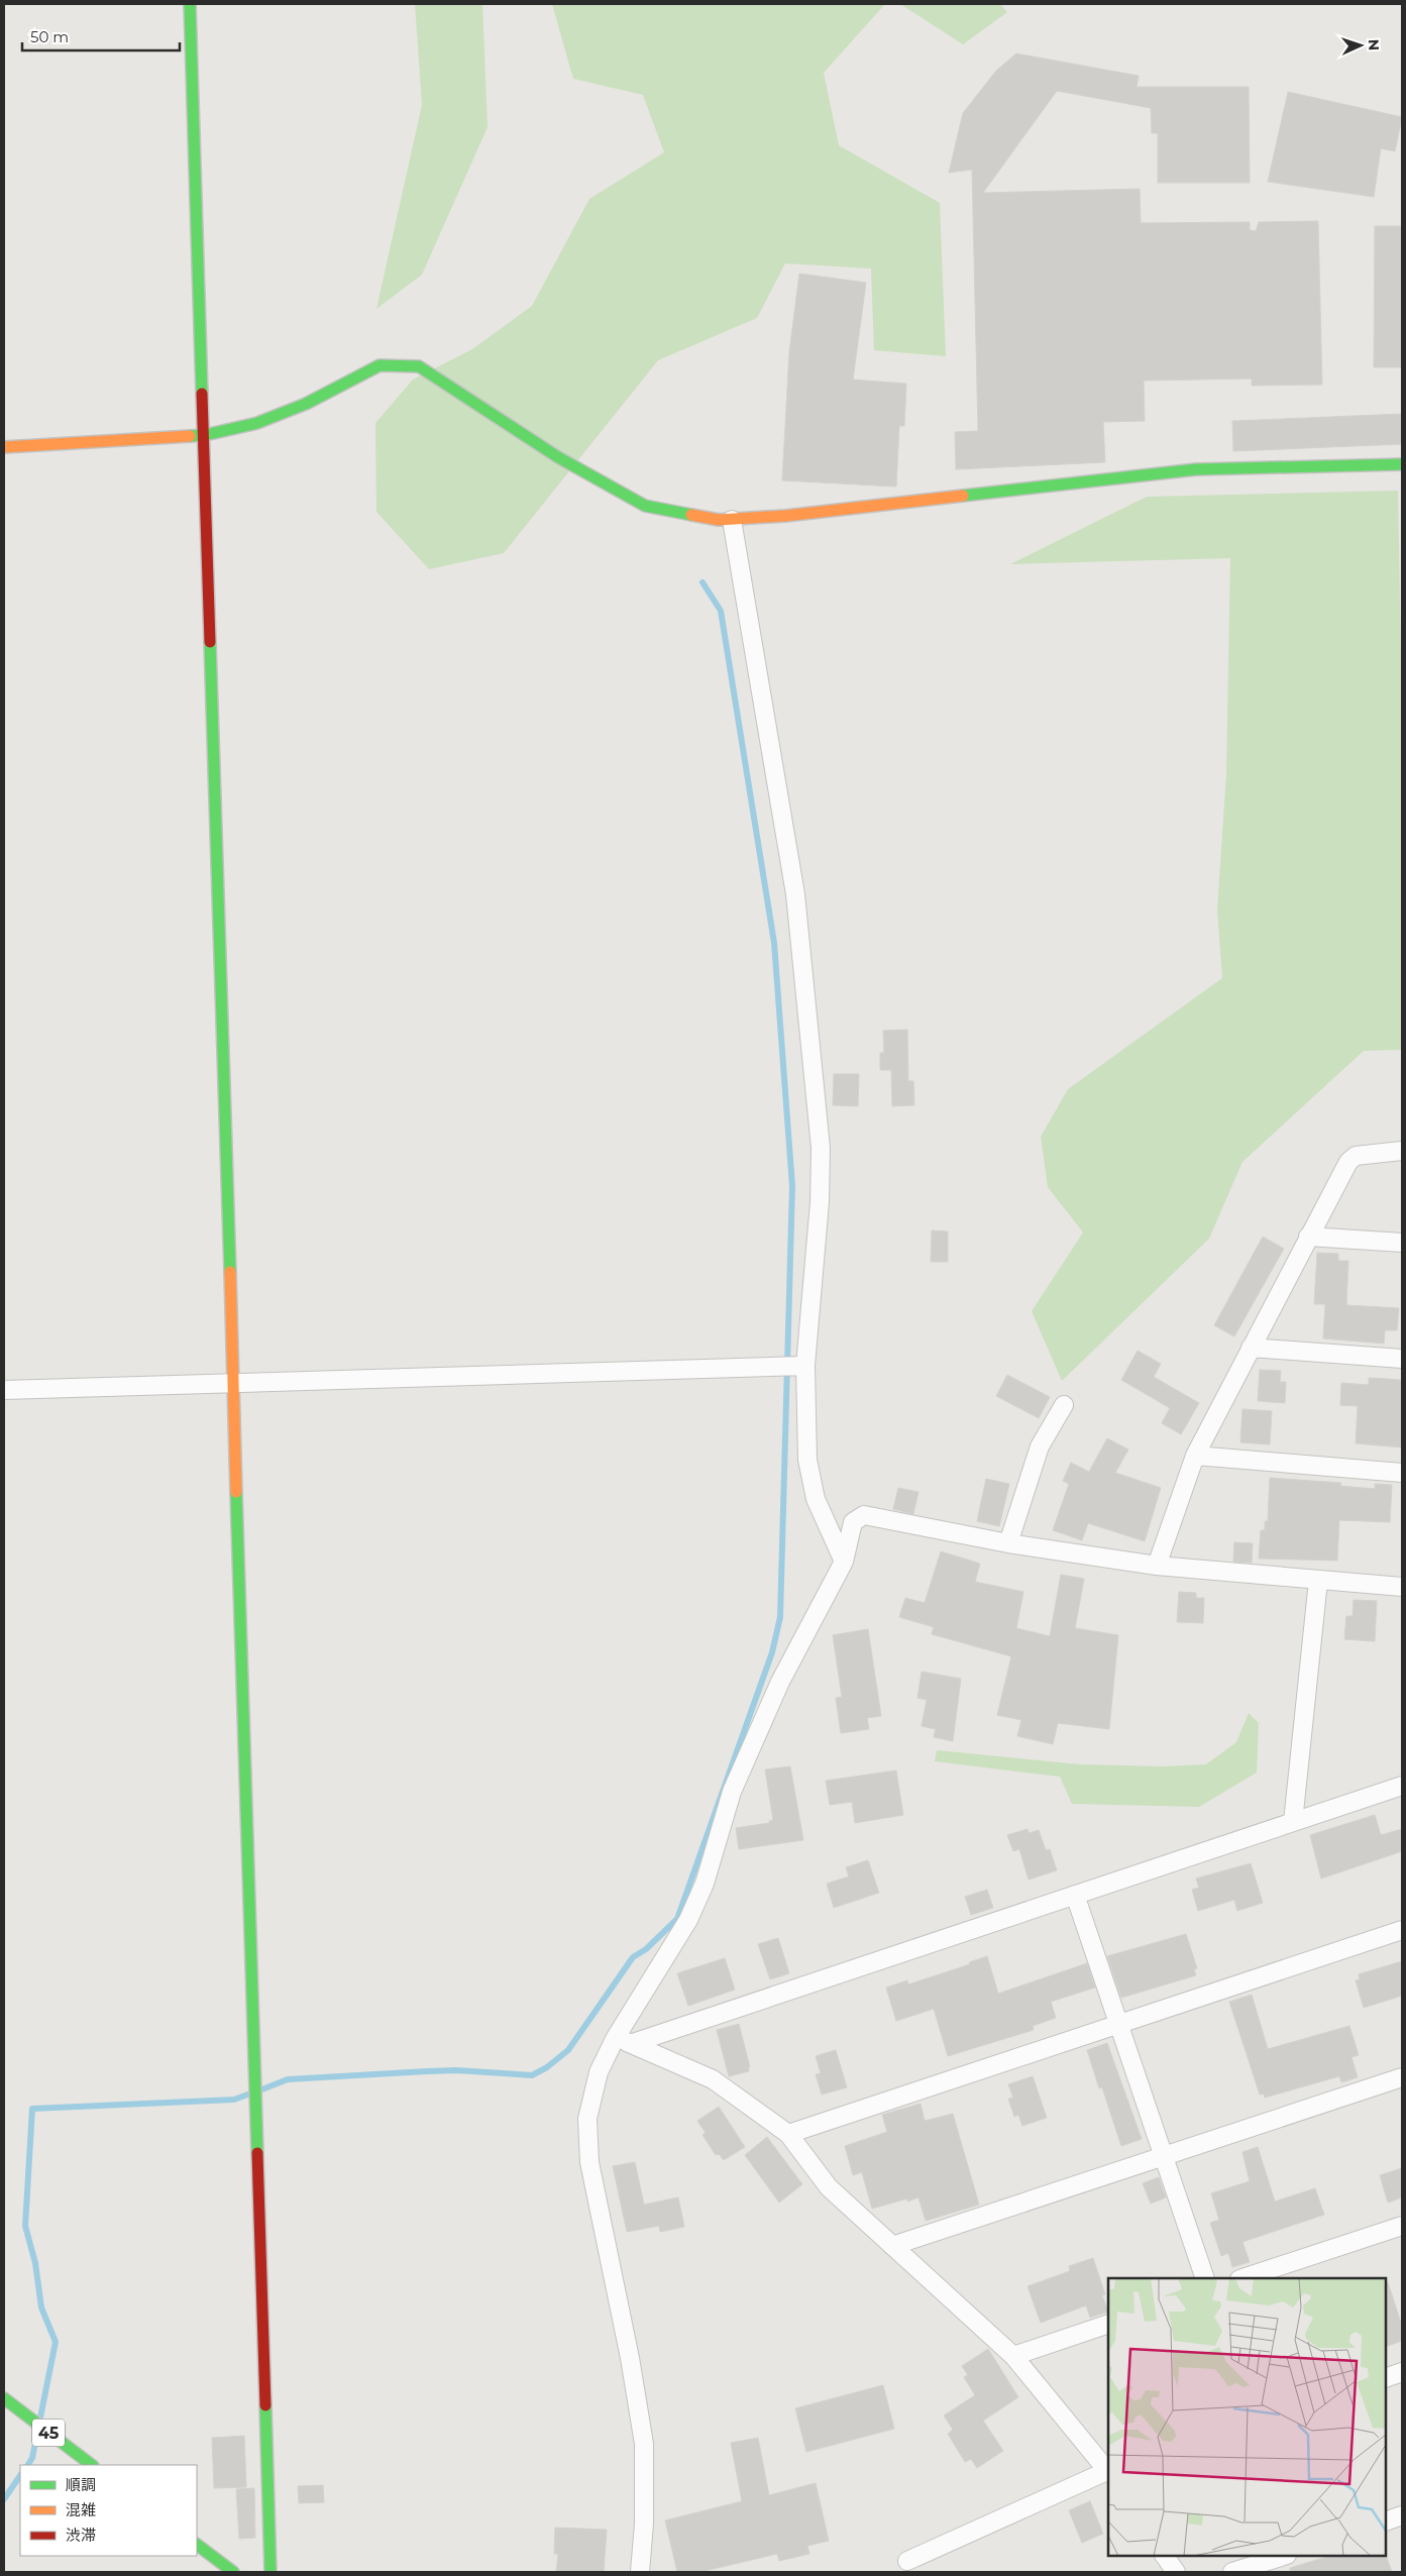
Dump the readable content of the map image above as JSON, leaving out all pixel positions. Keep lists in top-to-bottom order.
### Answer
{
  "streets": {
    "main road": ["45"]
  },
  "legend": ["順調", "混雑", "渋滞"],
  "scale_bar": "50 m",
  "north": "right"
}
